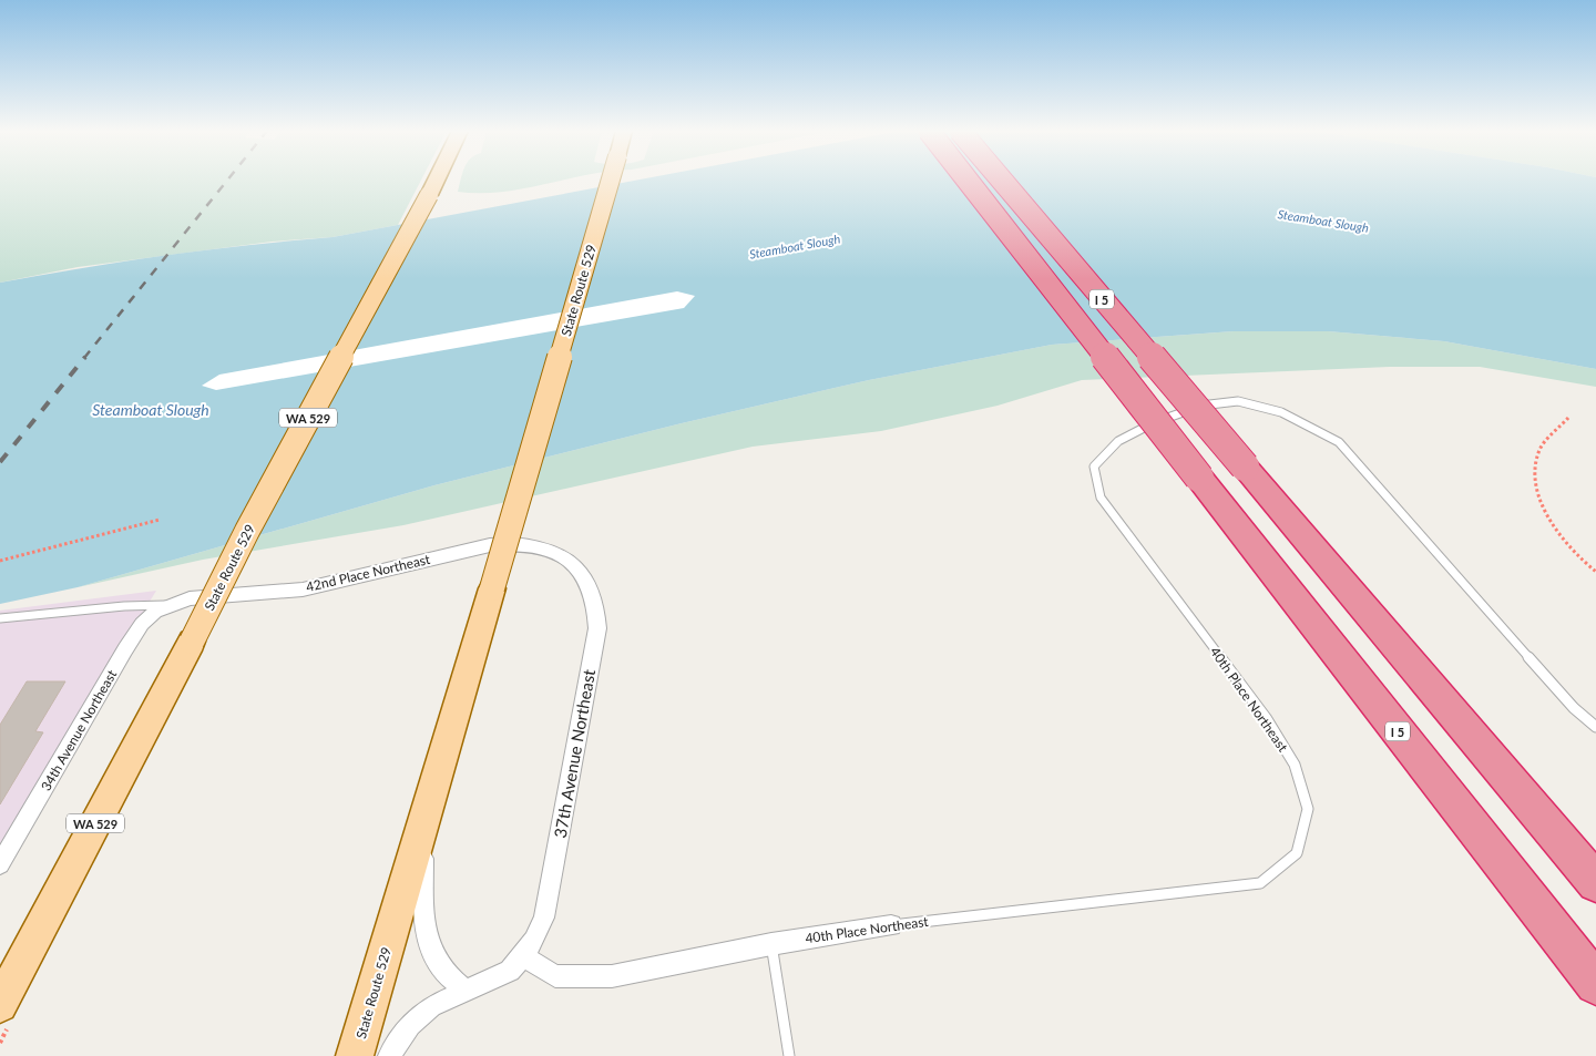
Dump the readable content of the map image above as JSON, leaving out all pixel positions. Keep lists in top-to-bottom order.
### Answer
{
  "streets": {
    "highway": ["I 5"],
    "main road": ["State Route 529", "WA 529"],
    "street": [
      "42nd Place Northeast",
      "40th Place Northeast",
      "34th Avenue Northeast",
      "37th Avenue Northeast"
    ]
  },
  "crossings": [
    ["42nd Place Northeast", "34th Avenue Northeast"],
    ["42nd Place Northeast", "37th Avenue Northeast"],
    ["40th Place Northeast", "37th Avenue Northeast"]
  ],
  "water": ["Steamboat Slough"]
}
